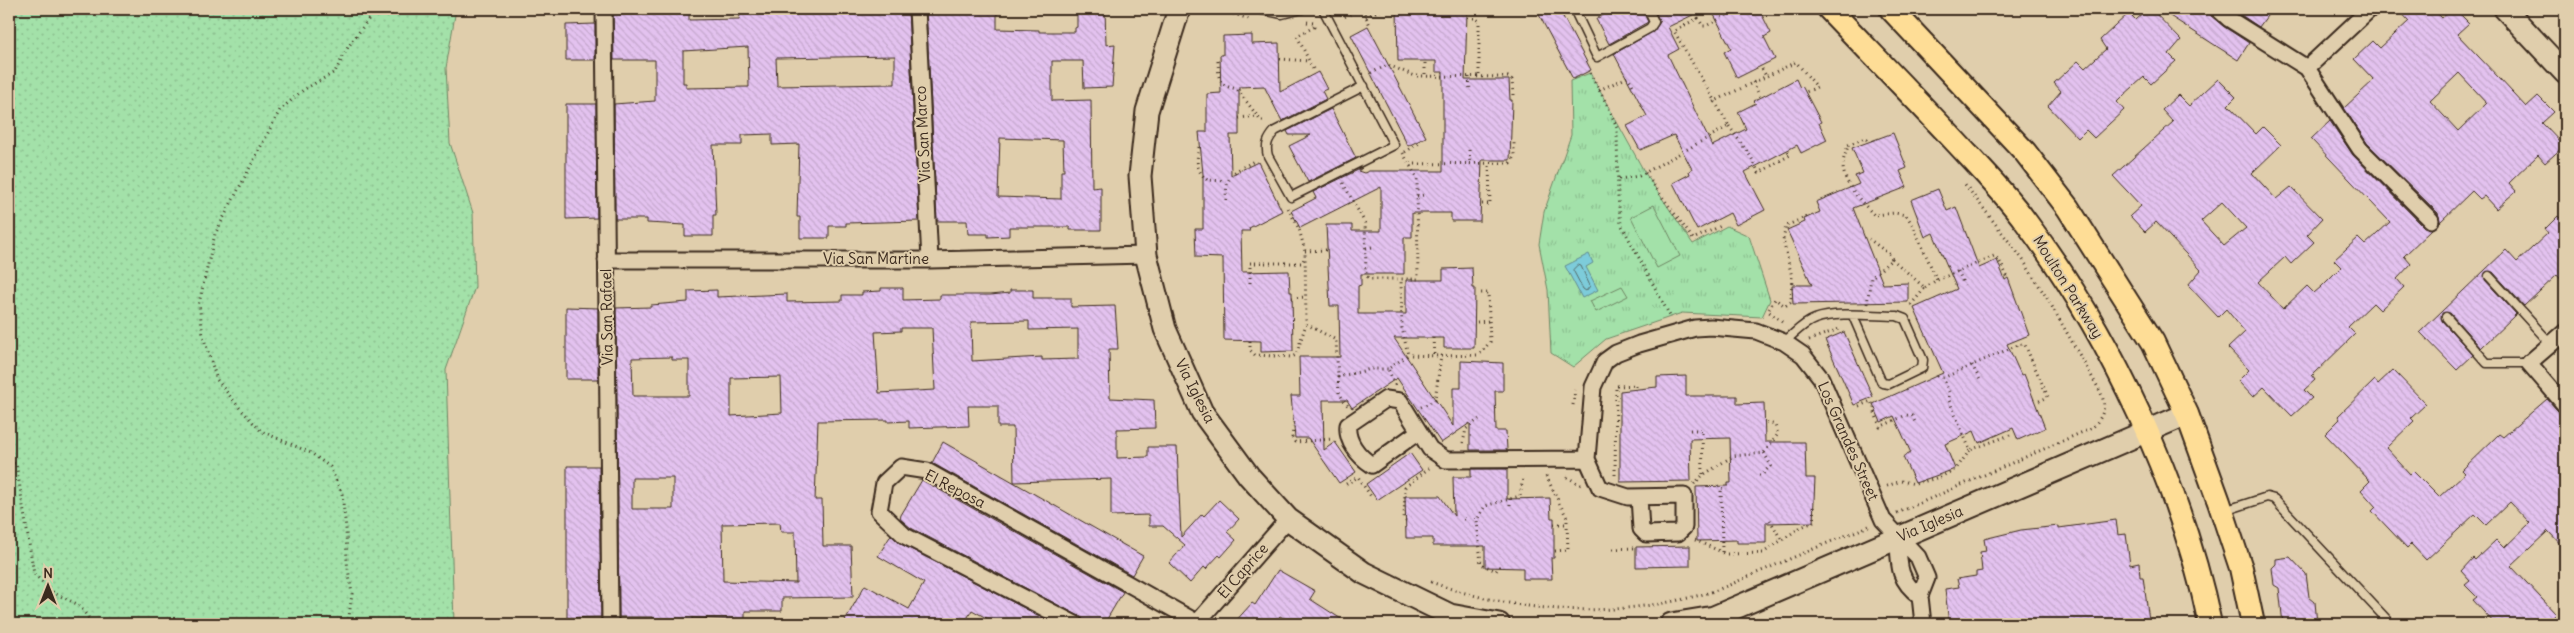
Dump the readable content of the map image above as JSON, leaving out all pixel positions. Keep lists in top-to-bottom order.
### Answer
{
  "streets": {
    "main road": ["Moulton Parkway"],
    "street": [
      "Via San Marco",
      "Via San Martine",
      "Via San Rafael",
      "Via Iglesia",
      "Los Grandes Street",
      "El Reposa",
      "El Caprice"
    ]
  },
  "crossings": [
    ["Via San Marco", "Via San Martine"],
    ["Via San Martine", "Via San Rafael"],
    ["Via San Martine", "Via Iglesia"],
    ["Moulton Parkway", "Via Iglesia"],
    ["Via Iglesia", "Los Grandes Street"],
    ["Via Iglesia", "El Caprice"],
    ["El Reposa", "El Caprice"]
  ],
  "north": "top"
}
